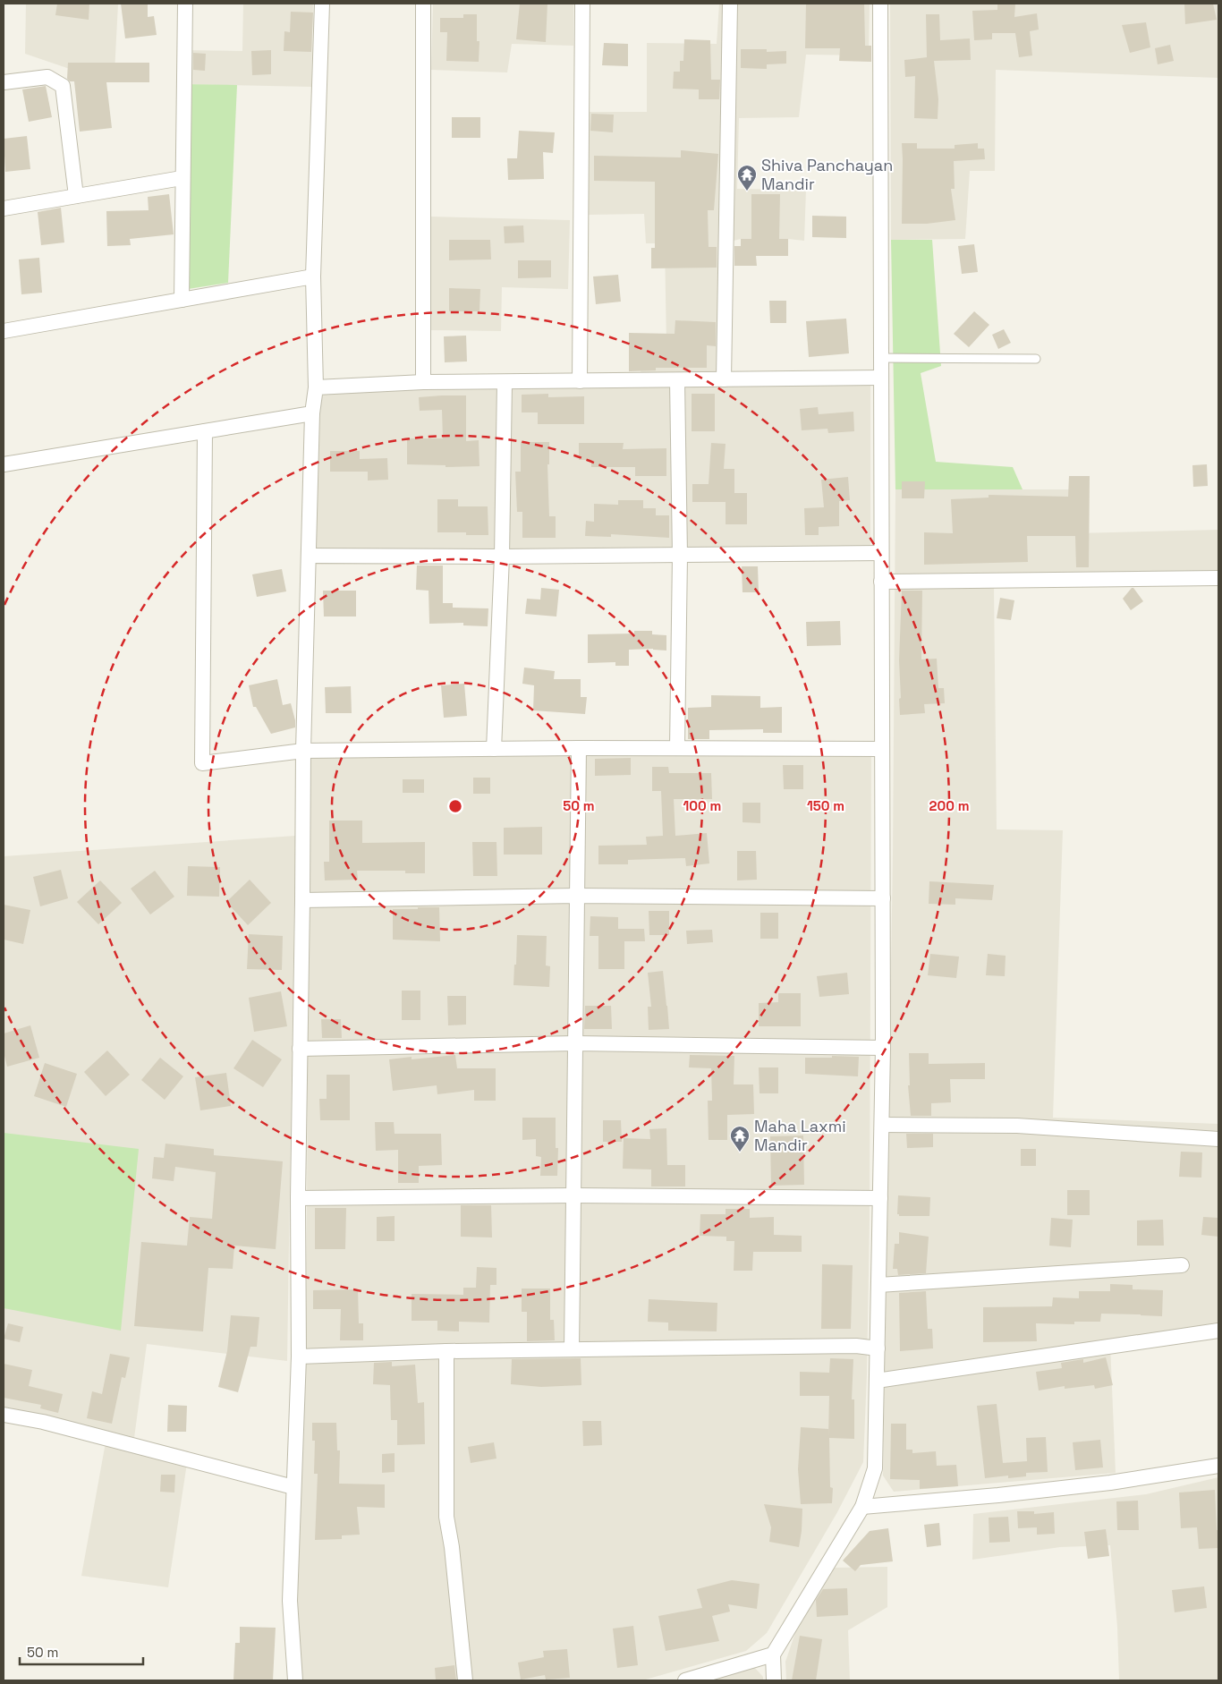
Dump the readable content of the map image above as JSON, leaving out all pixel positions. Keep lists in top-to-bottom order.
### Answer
{
  "places": {
    "temple": ["Shiva Panchayan Mandir", "Maha Laxmi Mandir"]
  },
  "scale_bar": "50 m",
  "rings": [
    "50 m",
    "100 m",
    "150 m",
    "200 m"
  ]
}
